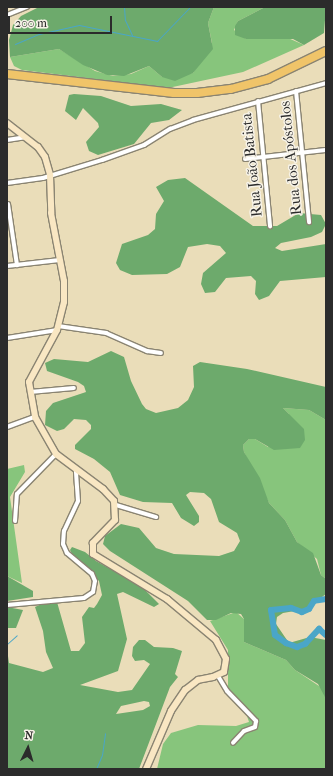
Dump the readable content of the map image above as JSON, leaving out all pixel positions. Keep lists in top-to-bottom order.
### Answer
{
  "streets": {
    "street": ["Rua dos Apóstolos", "Rua João Batista"]
  },
  "scale_bar": "200 m",
  "north": "top"
}
